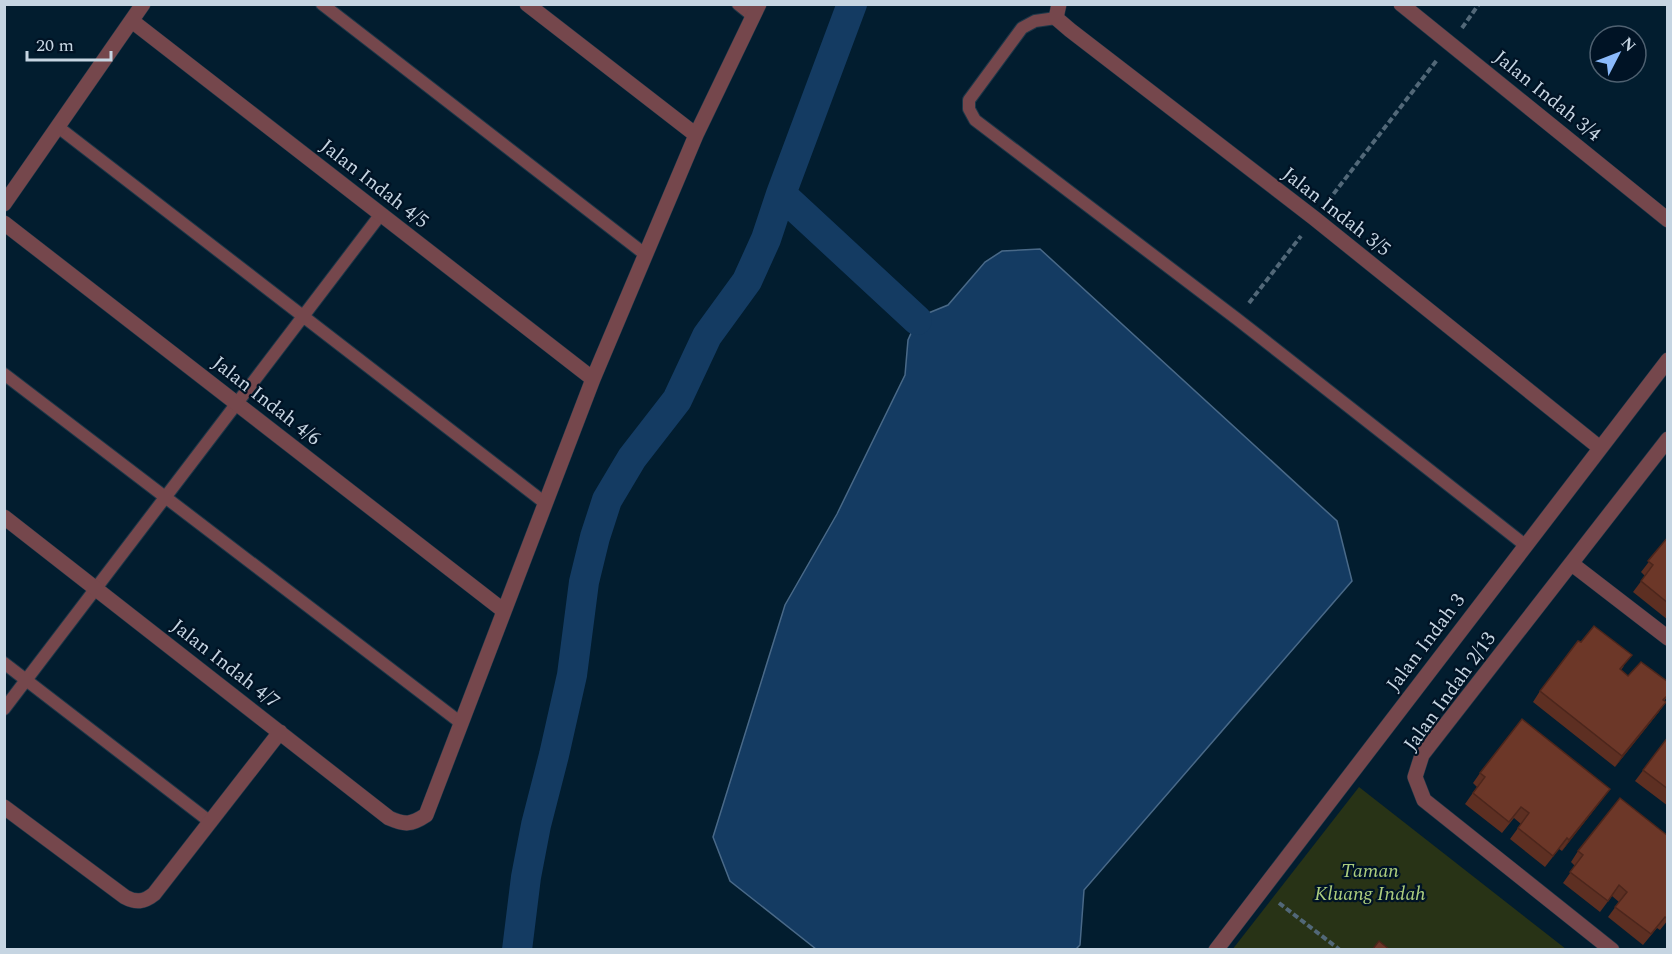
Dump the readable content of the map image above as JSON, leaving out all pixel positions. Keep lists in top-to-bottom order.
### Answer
{
  "streets": {
    "street": [
      "Jalan Indah 3/4",
      "Jalan Indah 4/5",
      "Jalan Indah 3/5",
      "Jalan Indah 4/6",
      "Jalan Indah 3",
      "Jalan Indah 4/7",
      "Jalan Indah 2/13"
    ]
  },
  "crossings": [
    ["Jalan Indah 3/5", "Jalan Indah 3"]
  ],
  "parks": ["Taman Kluang Indah"],
  "scale_bar": "20 m",
  "north": "top right"
}
